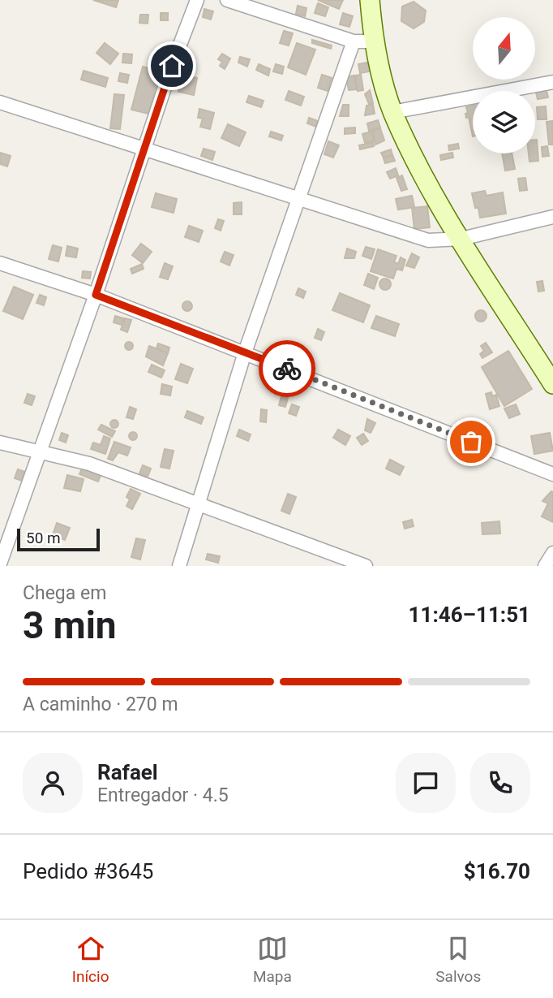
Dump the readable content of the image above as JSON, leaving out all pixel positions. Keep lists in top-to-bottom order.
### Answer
{
  "scale_bar": "50 m",
  "north": "top",
  "page": {
    "scale": "50 m",
    "heading": ["3 min", "Chega em", "11:46–11:51"],
    "panel": [
      "Rafael",
      "Entregador · 4.5",
      "Pedido #3645",
      "$16.70"
    ],
    "bar": "A caminho · 270 m",
    "tabs": ["Início", "Mapa", "Salvos"]
  }
}
